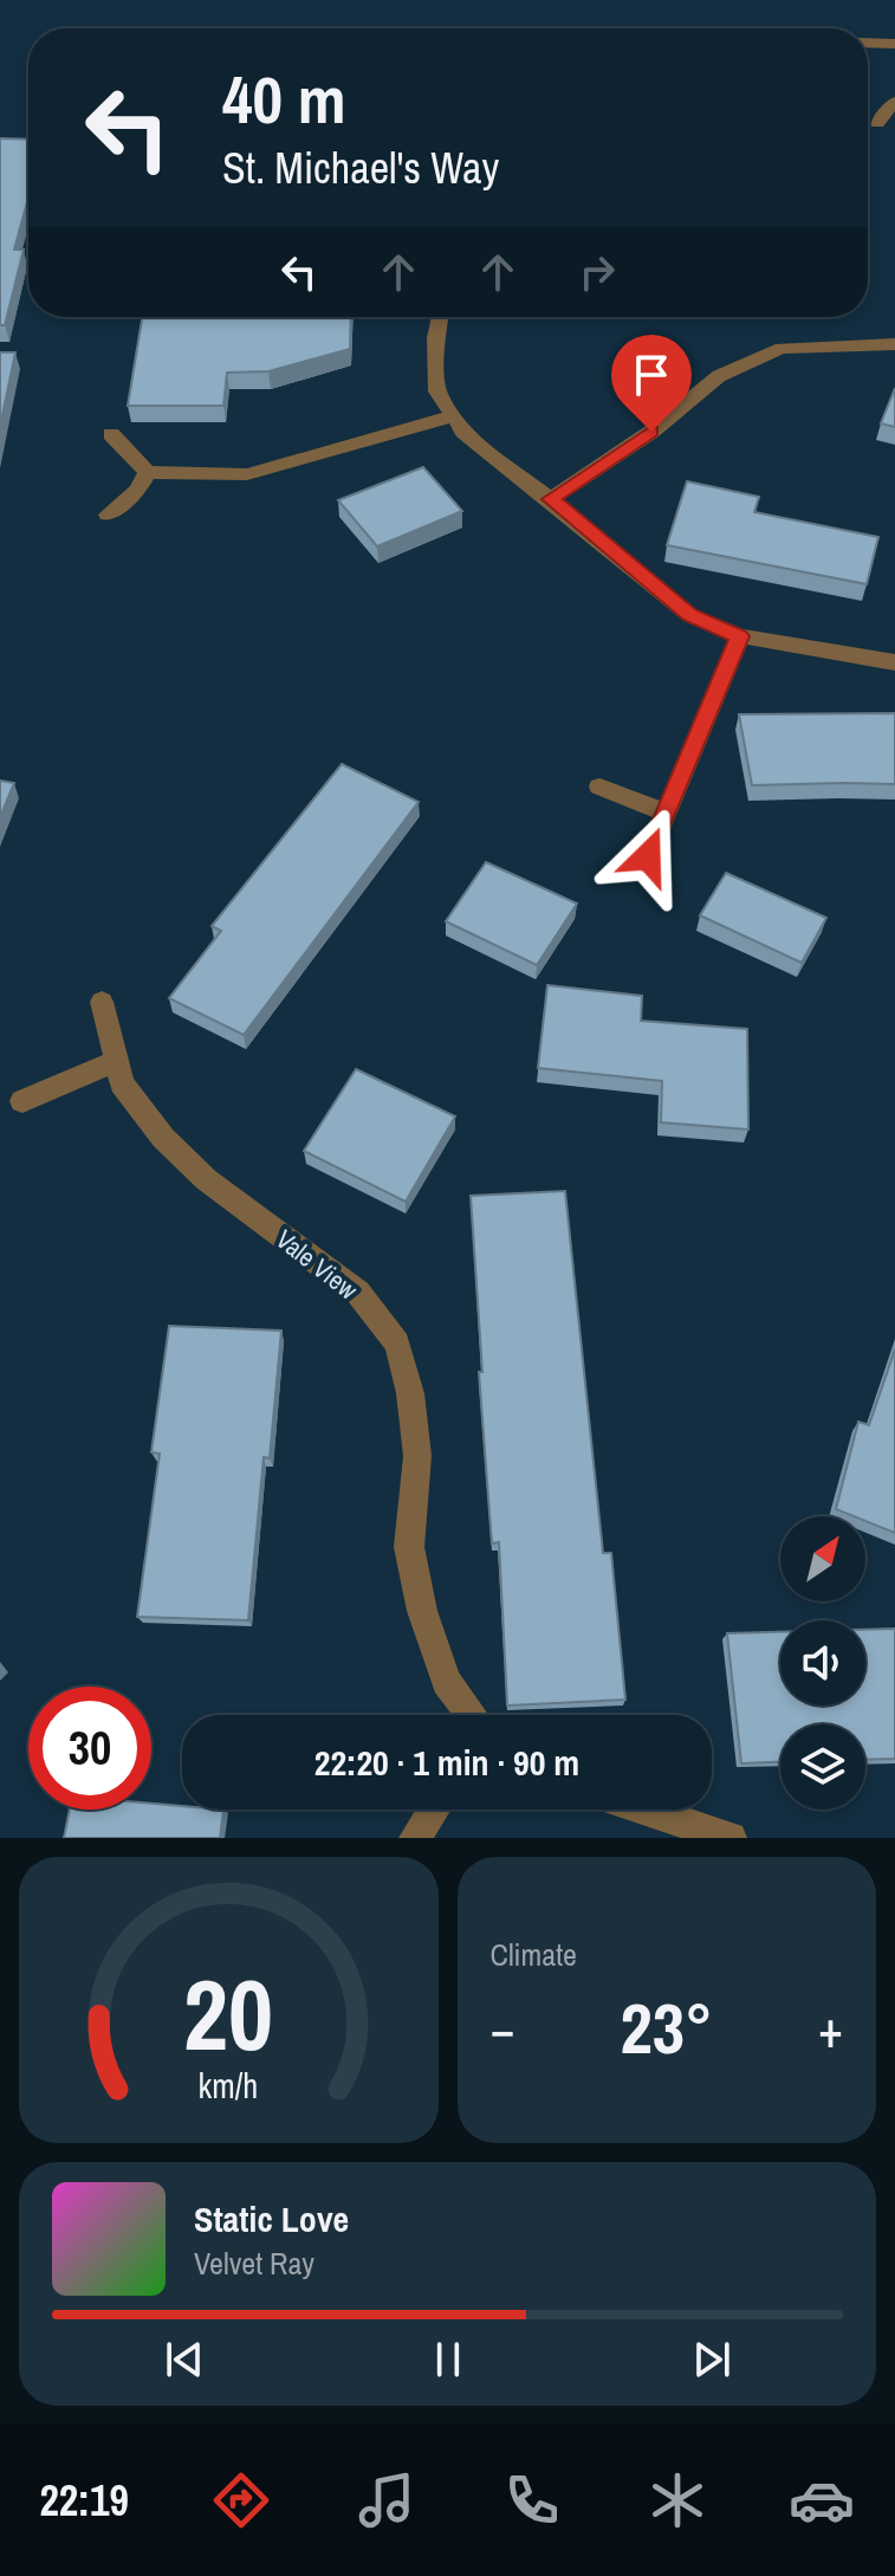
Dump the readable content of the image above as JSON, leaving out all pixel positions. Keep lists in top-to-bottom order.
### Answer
{
  "streets": {
    "street": ["Vale View"]
  },
  "north": "top right",
  "page": {
    "turn": ["40 m", "St. Michael's Way"],
    "limit": "30",
    "trip": "22:20 · 1 min · 90 m",
    "tile": "Climate",
    "heat": ["−", "23°", "+"],
    "song": ["Static Love", "Velvet Ray"],
    "tabs": "22:19",
    "gauge": ["20", "km/h"]
  }
}
